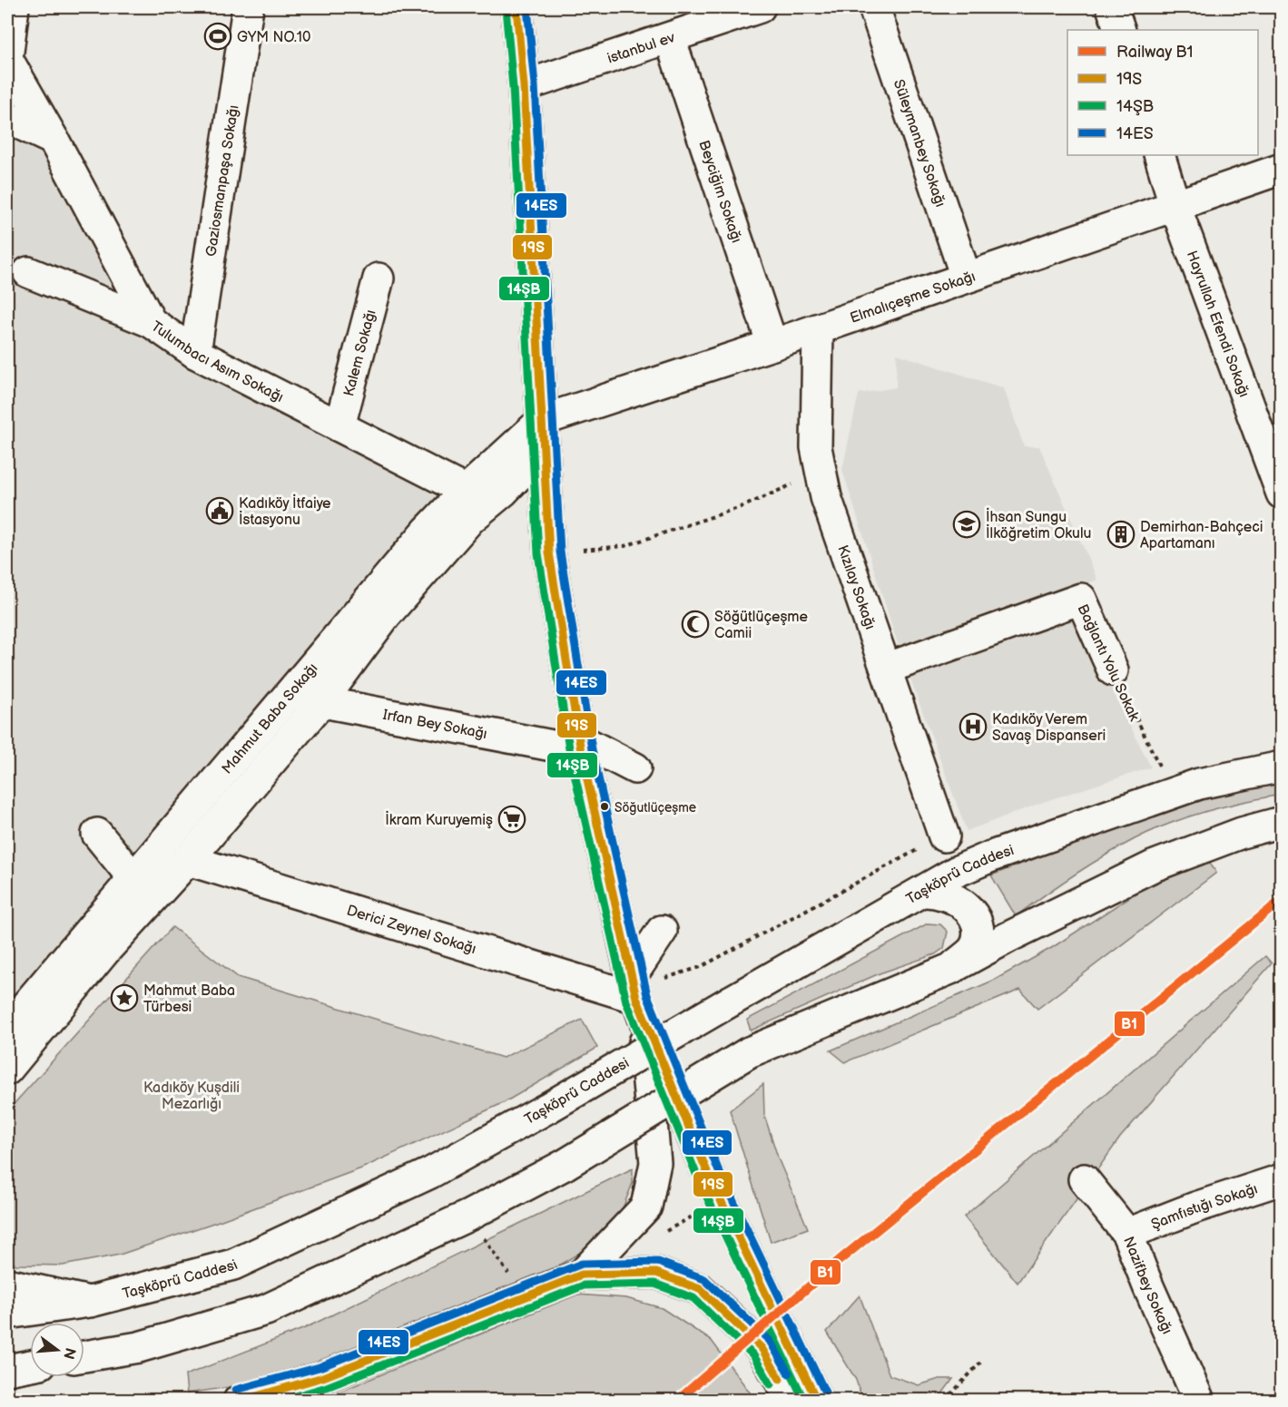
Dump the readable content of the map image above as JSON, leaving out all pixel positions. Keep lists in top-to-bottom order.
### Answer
{
  "streets": {
    "street": [
      "istanbul ev",
      "Süleymanbey Sokağı",
      "Gaziosmanpaşa Sokağı",
      "Beyciğim Sokağı",
      "Elmalıçeşme Sokağı",
      "Hayrullah Efendi Sokağı",
      "Kalem Sokağı",
      "Tulumbacı Asım Sokağı",
      "Kızılay Sokağı",
      "Bağlantı Yolu Sokak",
      "Mahmut Baba Sokağı",
      "Irfan Bey Sokağı",
      "Taşköprü Caddesi",
      "Derici Zeynel Sokağı",
      "Şamfıstığı Sokağı",
      "Nazifbey Sokağı"
    ]
  },
  "crossings": [
    ["istanbul ev", "Beyciğim Sokağı"],
    ["Süleymanbey Sokağı", "Elmalıçeşme Sokağı"],
    ["Gaziosmanpaşa Sokağı", "Tulumbacı Asım Sokağı"],
    ["Beyciğim Sokağı", "Elmalıçeşme Sokağı"],
    ["Elmalıçeşme Sokağı", "Hayrullah Efendi Sokağı"],
    ["Elmalıçeşme Sokağı", "Kızılay Sokağı"],
    ["Elmalıçeşme Sokağı", "Mahmut Baba Sokağı"],
    ["Kalem Sokağı", "Tulumbacı Asım Sokağı"],
    ["Tulumbacı Asım Sokağı", "Mahmut Baba Sokağı"],
    ["Kızılay Sokağı", "Bağlantı Yolu Sokak"],
    ["Bağlantı Yolu Sokak", "Taşköprü Caddesi"],
    ["Mahmut Baba Sokağı", "Irfan Bey Sokağı"],
    ["Mahmut Baba Sokağı", "Derici Zeynel Sokağı"],
    ["Şamfıstığı Sokağı", "Nazifbey Sokağı"]
  ],
  "parks": ["Kadıköy Kuşdili Mezarlığı"],
  "places": {
    "sports": ["GYM NO.10"],
    "public building": ["Kadıköy İtfaiye İstasyonu"],
    "school or university": ["İhsan Sungu İlköğretim Okulu"],
    "building": ["Demirhan-Bahçeci Apartamanı"],
    "mosque": ["Söğütlüçeşme Camii"],
    "hospital": ["Kadıköy Verem Savaş Dispanseri"],
    "other": ["Söğutlüçeşme"],
    "supermarket": ["İkram Kuruyemiş"],
    "place": ["Mahmut Baba Türbesi"]
  },
  "lines": [
    "transit line 19S",
    "transit line 14ES",
    "transit line 14ŞB",
    "rail line B1"
  ],
  "legend": [
    "Railway B1",
    "19S",
    "14ŞB",
    "14ES"
  ],
  "north": "right"
}
